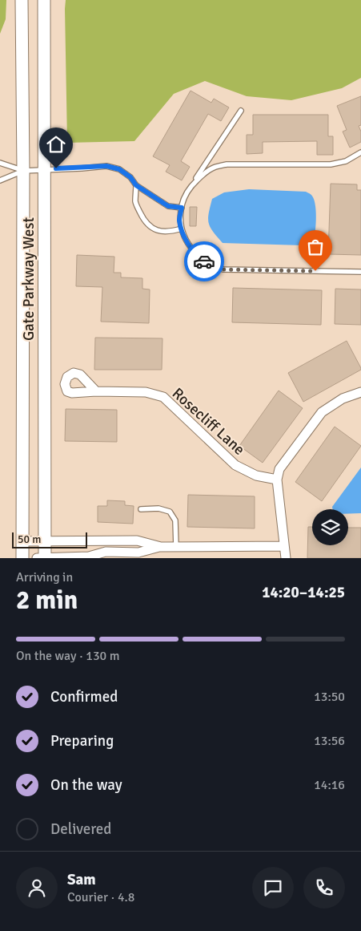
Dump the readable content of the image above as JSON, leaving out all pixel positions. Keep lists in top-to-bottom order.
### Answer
{
  "streets": {
    "main road": ["Gate Parkway West"],
    "street": ["Rosecliff Lane"]
  },
  "scale_bar": "50 m",
  "page": {
    "scale": "50 m",
    "heading": ["2 min", "Arriving in", "14:20–14:25"],
    "panel": ["Sam", "Courier · 4.8"],
    "bar": "On the way · 130 m",
    "list": [
      ["Confirmed", "13:50"],
      ["Preparing", "13:56"],
      ["On the way", "14:16"],
      "Delivered"
    ]
  }
}
